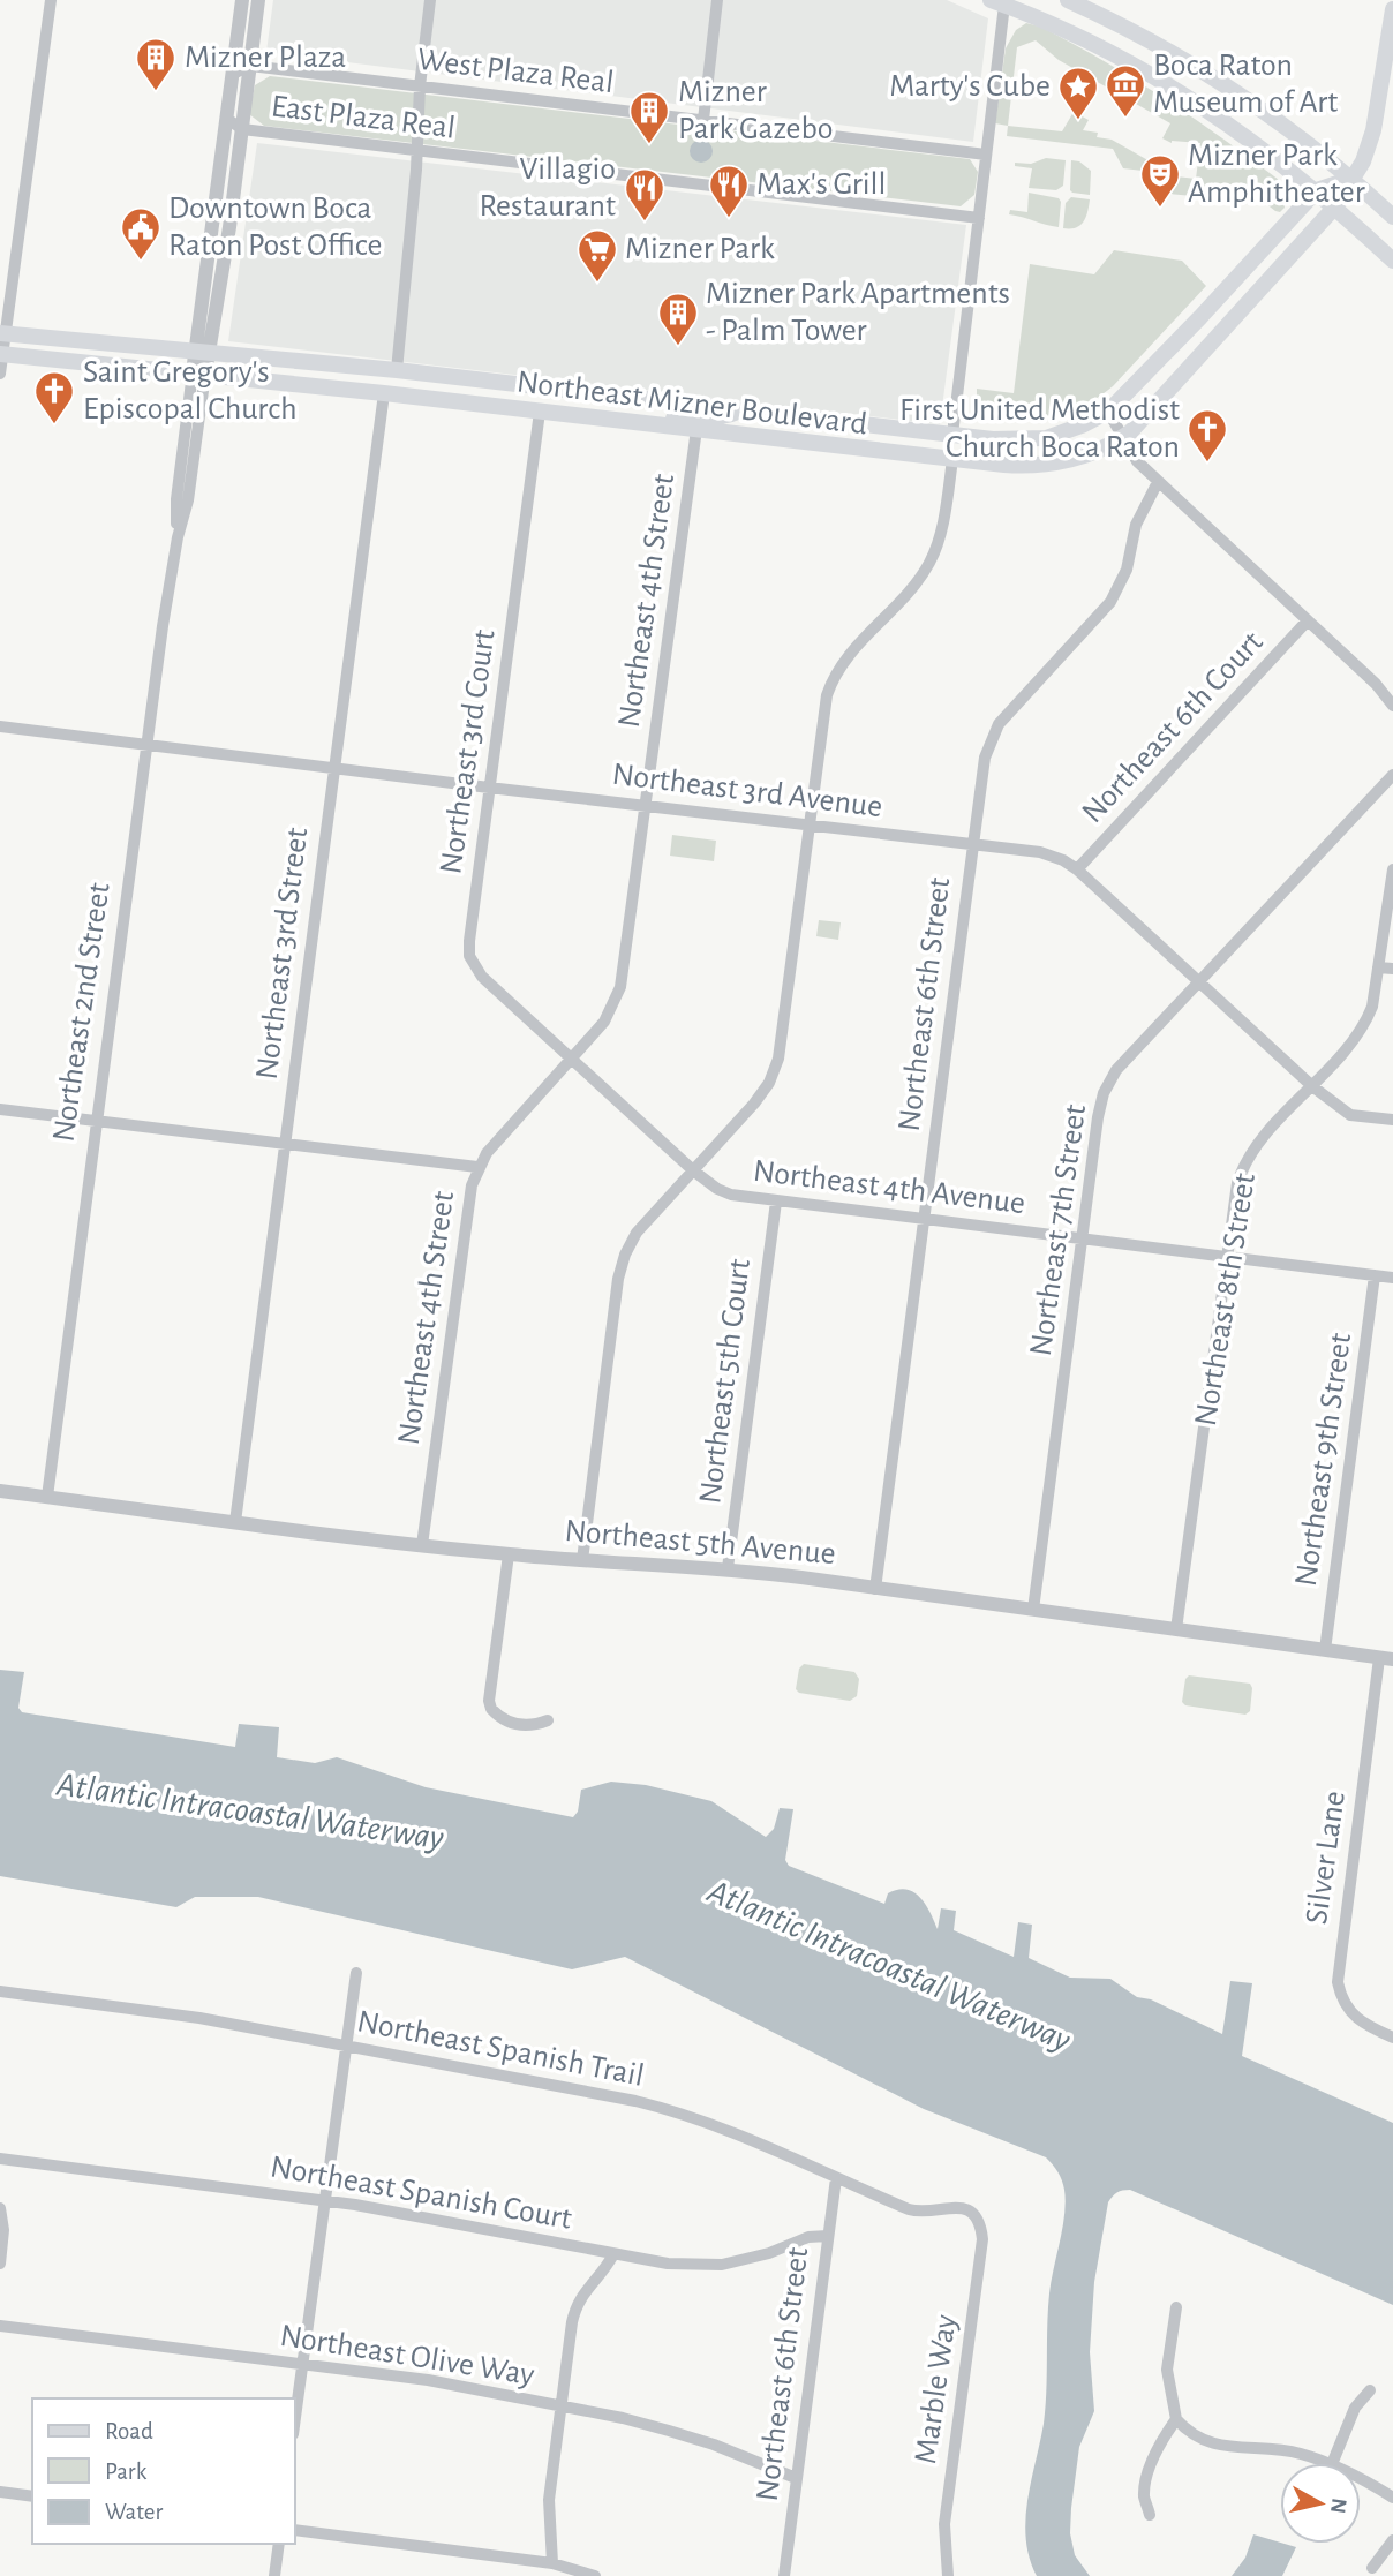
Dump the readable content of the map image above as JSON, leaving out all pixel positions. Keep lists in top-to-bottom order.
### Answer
{
  "streets": {
    "main road": ["Northeast Mizner Boulevard"],
    "street": [
      "West Plaza Real",
      "East Plaza Real",
      "Northeast 4th Street",
      "Northeast 6th Court",
      "Northeast 3rd Court",
      "Northeast 3rd Avenue",
      "Northeast 3rd Street",
      "Northeast 6th Street",
      "Northeast 2nd Street",
      "Northeast 4th Avenue",
      "Northeast 7th Street",
      "Northeast 8th Street",
      "Northeast 5th Court",
      "Northeast 9th Street",
      "Northeast 5th Avenue",
      "Silver Lane",
      "Northeast Spanish Trail",
      "Northeast Spanish Court",
      "Northeast Olive Way",
      "Marble Way"
    ]
  },
  "crossings": [
    ["West Plaza Real", "Northeast 2nd Street"],
    ["East Plaza Real", "Northeast 2nd Street"],
    ["Northeast Mizner Boulevard", "Northeast 4th Street"],
    ["Northeast Mizner Boulevard", "Northeast 3rd Court"],
    ["Northeast Mizner Boulevard", "Northeast 3rd Street"],
    ["Northeast Mizner Boulevard", "Northeast 2nd Street"],
    ["Northeast 4th Street", "Northeast 3rd Court"],
    ["Northeast 4th Street", "Northeast 3rd Avenue"],
    ["Northeast 4th Street", "Northeast 4th Avenue"],
    ["Northeast 4th Street", "Northeast 5th Avenue"],
    ["Northeast 6th Court", "Northeast 3rd Avenue"],
    ["Northeast 3rd Court", "Northeast 3rd Avenue"],
    ["Northeast 3rd Court", "Northeast 4th Avenue"],
    ["Northeast 3rd Avenue", "Northeast 3rd Street"],
    ["Northeast 3rd Avenue", "Northeast 6th Street"],
    ["Northeast 3rd Avenue", "Northeast 2nd Street"],
    ["Northeast 3rd Avenue", "Northeast 7th Street"],
    ["Northeast 3rd Avenue", "Northeast 8th Street"],
    ["Northeast 3rd Street", "Northeast 5th Avenue"],
    ["Northeast 6th Street", "Northeast 4th Avenue"],
    ["Northeast 6th Street", "Northeast 5th Avenue"],
    ["Northeast 6th Street", "Northeast Spanish Trail"],
    ["Northeast 6th Street", "Northeast Spanish Court"],
    ["Northeast 6th Street", "Northeast Olive Way"],
    ["Northeast 2nd Street", "Northeast 5th Avenue"],
    ["Northeast 4th Avenue", "Northeast 7th Street"],
    ["Northeast 4th Avenue", "Northeast 8th Street"],
    ["Northeast 4th Avenue", "Northeast 5th Court"],
    ["Northeast 4th Avenue", "Northeast 9th Street"],
    ["Northeast 7th Street", "Northeast 5th Avenue"],
    ["Northeast 8th Street", "Northeast 5th Avenue"],
    ["Northeast 5th Court", "Northeast 5th Avenue"],
    ["Northeast 9th Street", "Northeast 5th Avenue"],
    ["Northeast 5th Avenue", "Silver Lane"],
    ["Northeast Spanish Trail", "Marble Way"]
  ],
  "water": ["Atlantic Intracoastal Waterway"],
  "places": {
    "building": ["Mizner Plaza", "Mizner Park Gazebo", "Mizner Park Apartments - Palm Tower"],
    "museum": ["Boca Raton Museum of Art"],
    "place": ["Marty's Cube"],
    "theatre": ["Mizner Park Amphitheater"],
    "restaurant": ["Max's Grill", "Villagio Restaurant"],
    "public building": ["Downtown Boca Raton Post Office"],
    "supermarket": ["Mizner Park"],
    "church": ["Saint Gregory's Episcopal Church", "First United Methodist Church Boca Raton"]
  },
  "legend": ["Road", "Park", "Water"],
  "north": "right"
}
